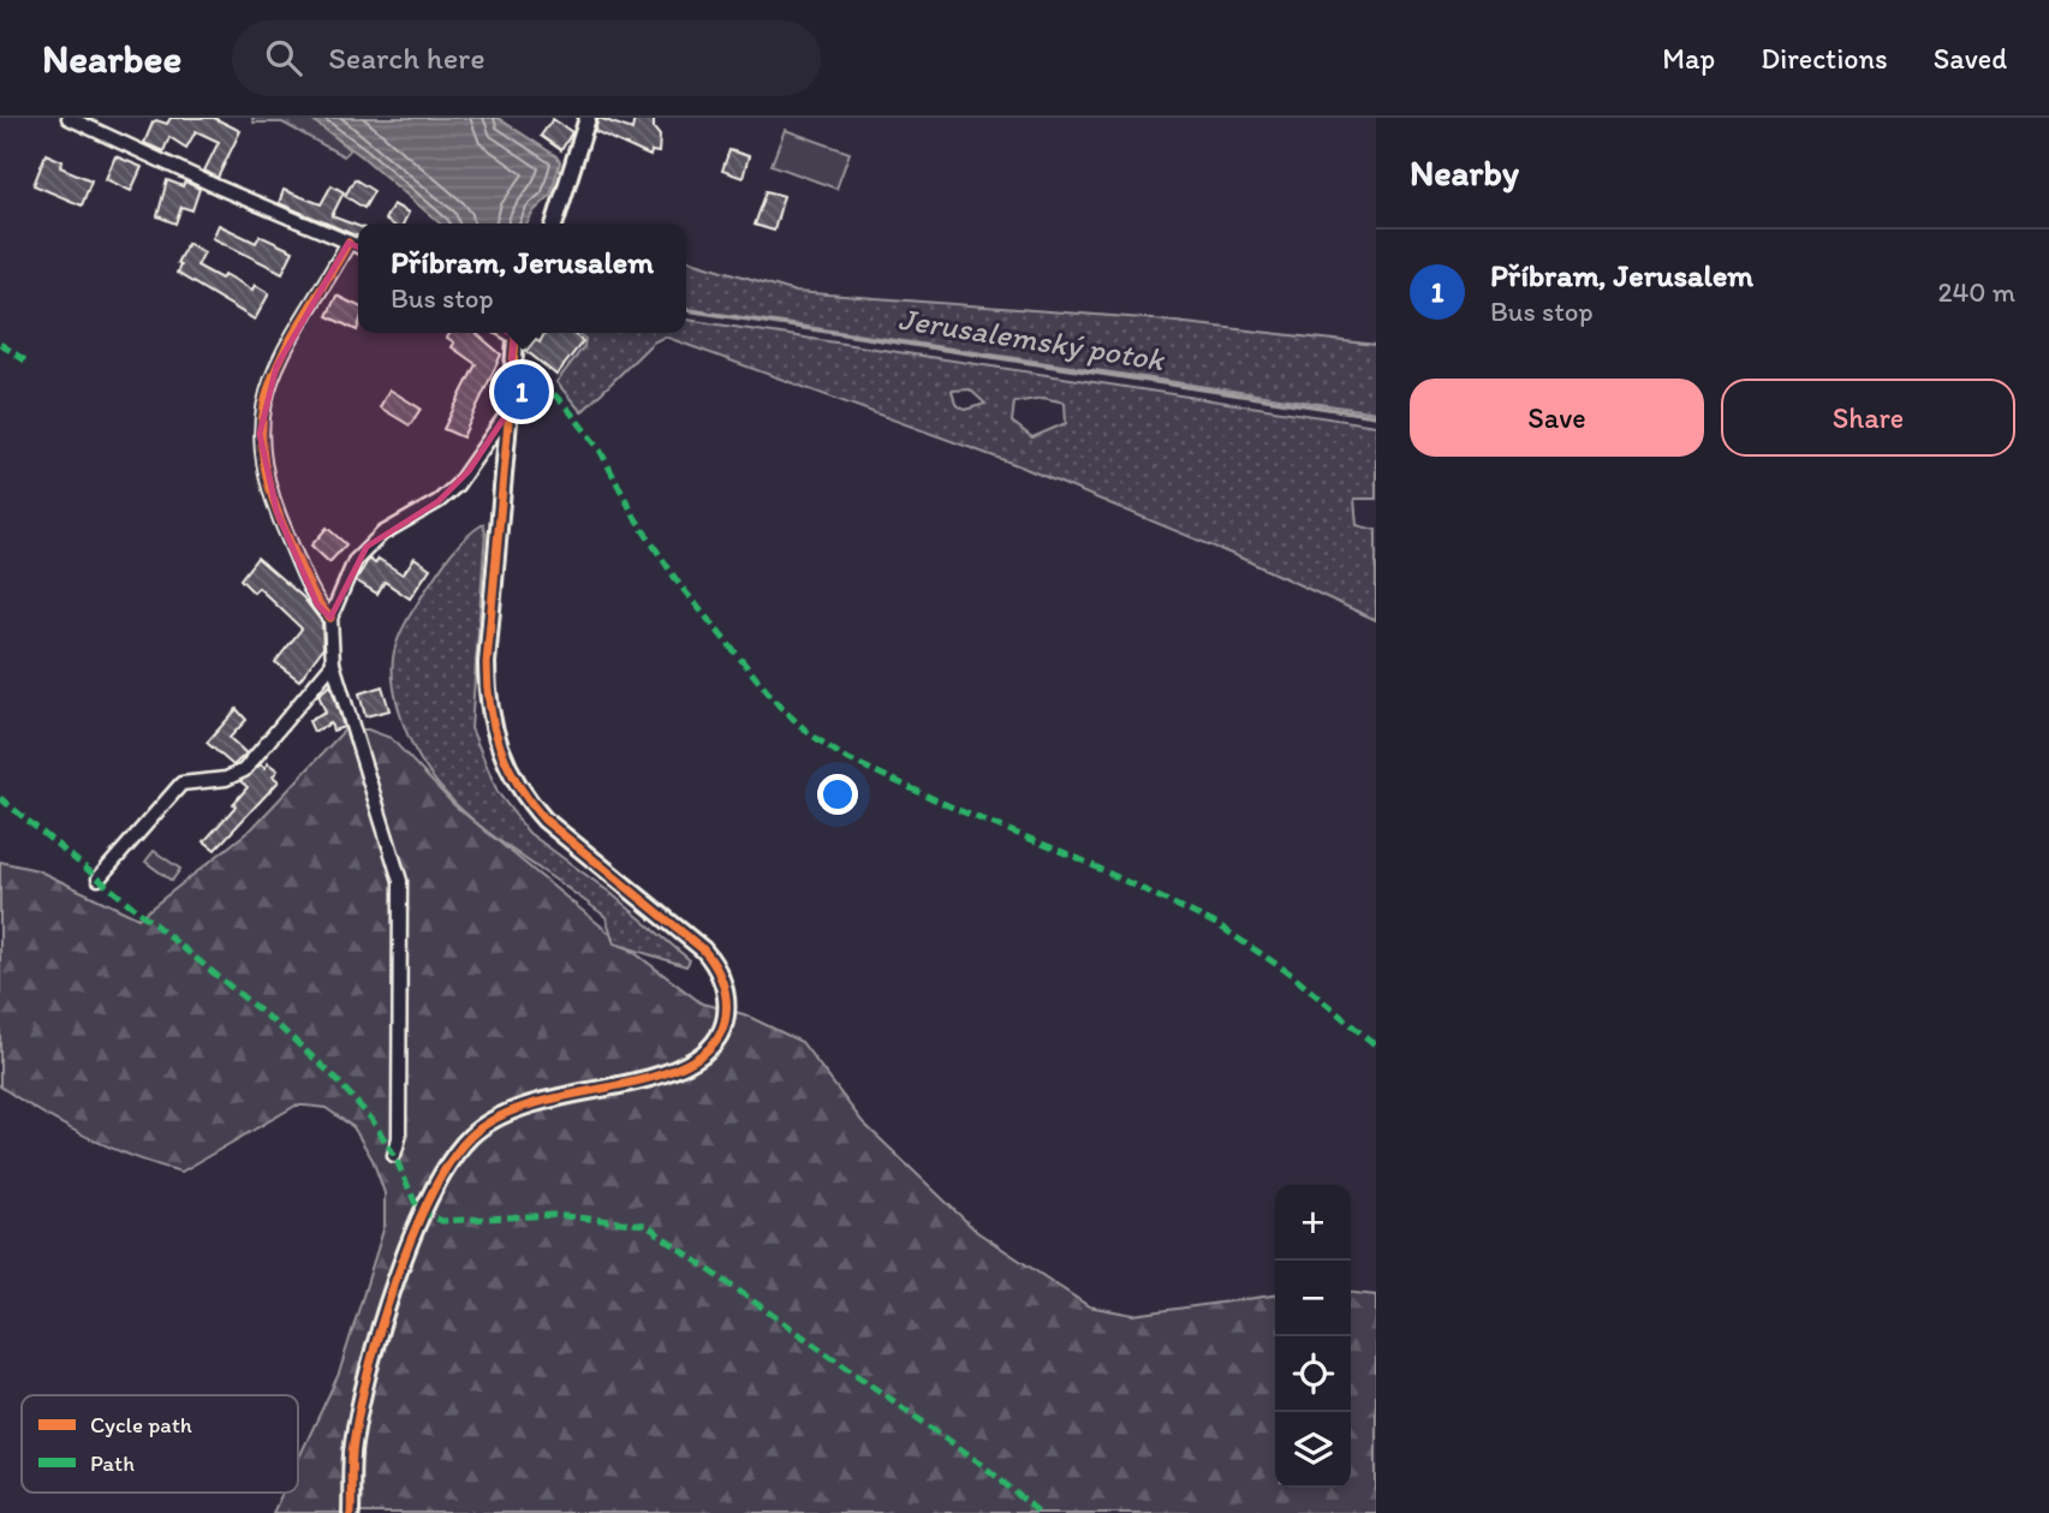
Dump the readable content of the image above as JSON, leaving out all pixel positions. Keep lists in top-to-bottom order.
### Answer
{
  "water": ["Jerusalemský potok"],
  "legend": ["Cycle path", "Path"],
  "page": {
    "header": "Nearbee",
    "search": "Search here",
    "nav": ["Map", "Directions", "Saved"],
    "heading": "Nearby",
    "popup": ["Příbram, Jerusalem", "Bus stop"],
    "list": [
      {
        "mark": "1",
        "name": "Příbram, Jerusalem",
        "note": "Bus stop",
        "value": "240 m"
      }
    ],
    "buttons": ["Save", "Share"],
    "pins": "1",
    "map_buttons": ["+", "−"]
  }
}
